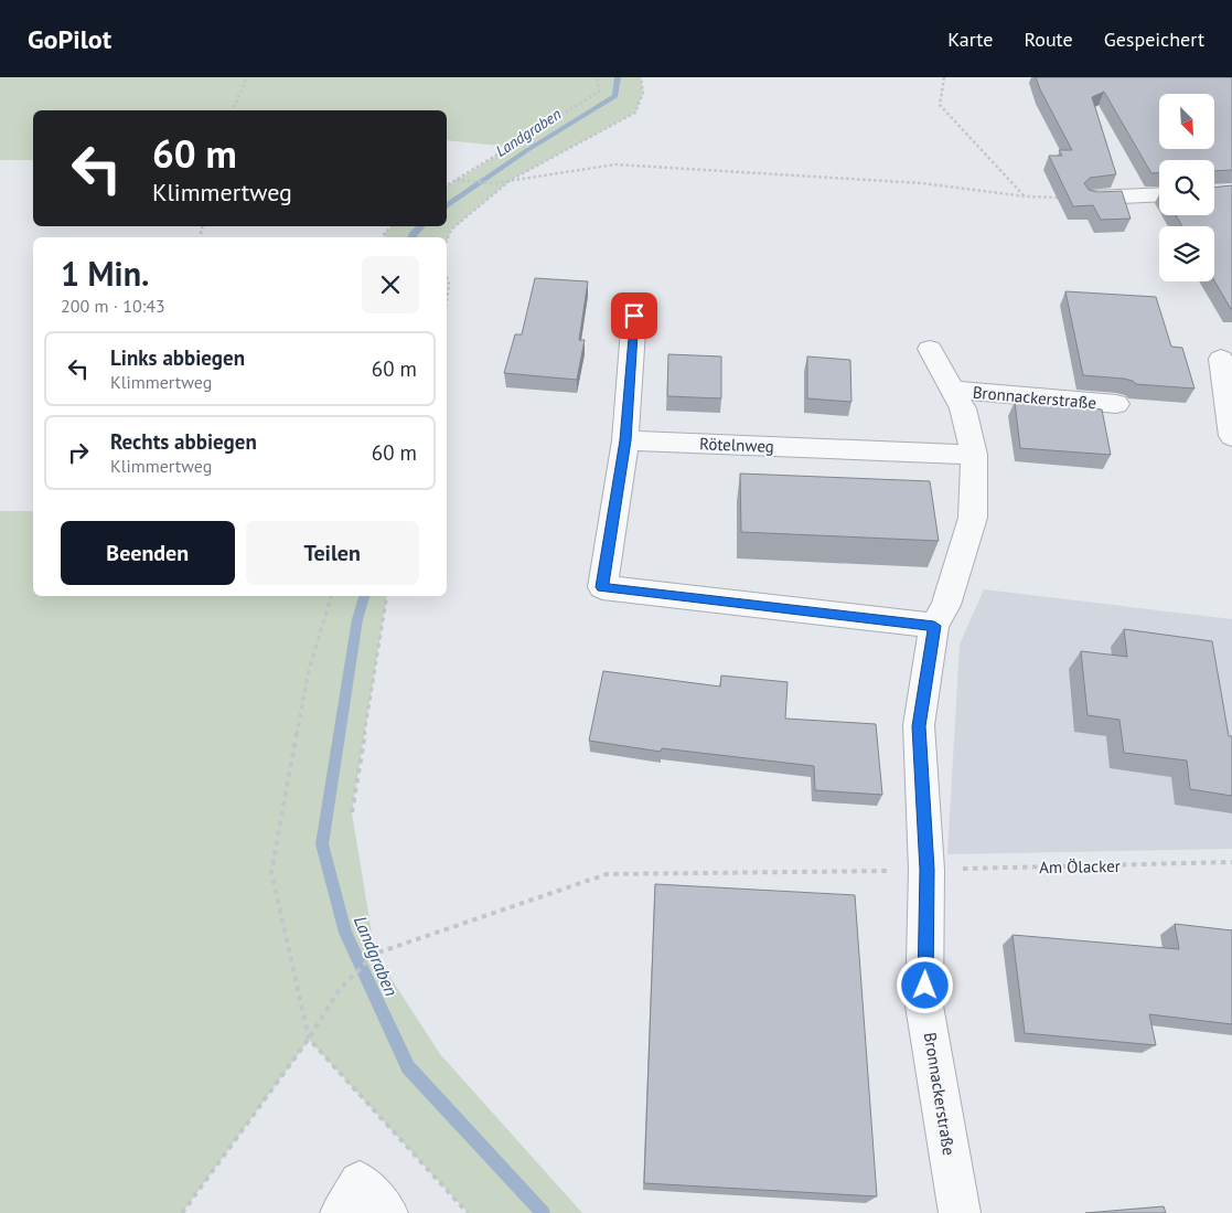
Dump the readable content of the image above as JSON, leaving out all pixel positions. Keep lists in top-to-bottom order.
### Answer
{
  "streets": {
    "street": ["Bronnackerstraße", "Rötelnweg"],
    "path": ["Am Ölacker"]
  },
  "crossings": [
    ["Bronnackerstraße", "Rötelnweg"],
    ["Bronnackerstraße", "Am Ölacker"]
  ],
  "water": ["Landgraben"],
  "north": "bottom right",
  "page": {
    "header": "GoPilot",
    "nav": ["Karte", "Route", "Gespeichert"],
    "turn": ["60 m", "Klimmertweg"],
    "heading": ["1 Min.", "200 m · 10:43"],
    "list": [
      {
        "name": "Links abbiegen",
        "note": "Klimmertweg",
        "value": "60 m"
      },
      {
        "name": "Rechts abbiegen",
        "note": "Klimmertweg",
        "value": "60 m"
      }
    ],
    "buttons": ["Beenden", "Teilen"]
  }
}
